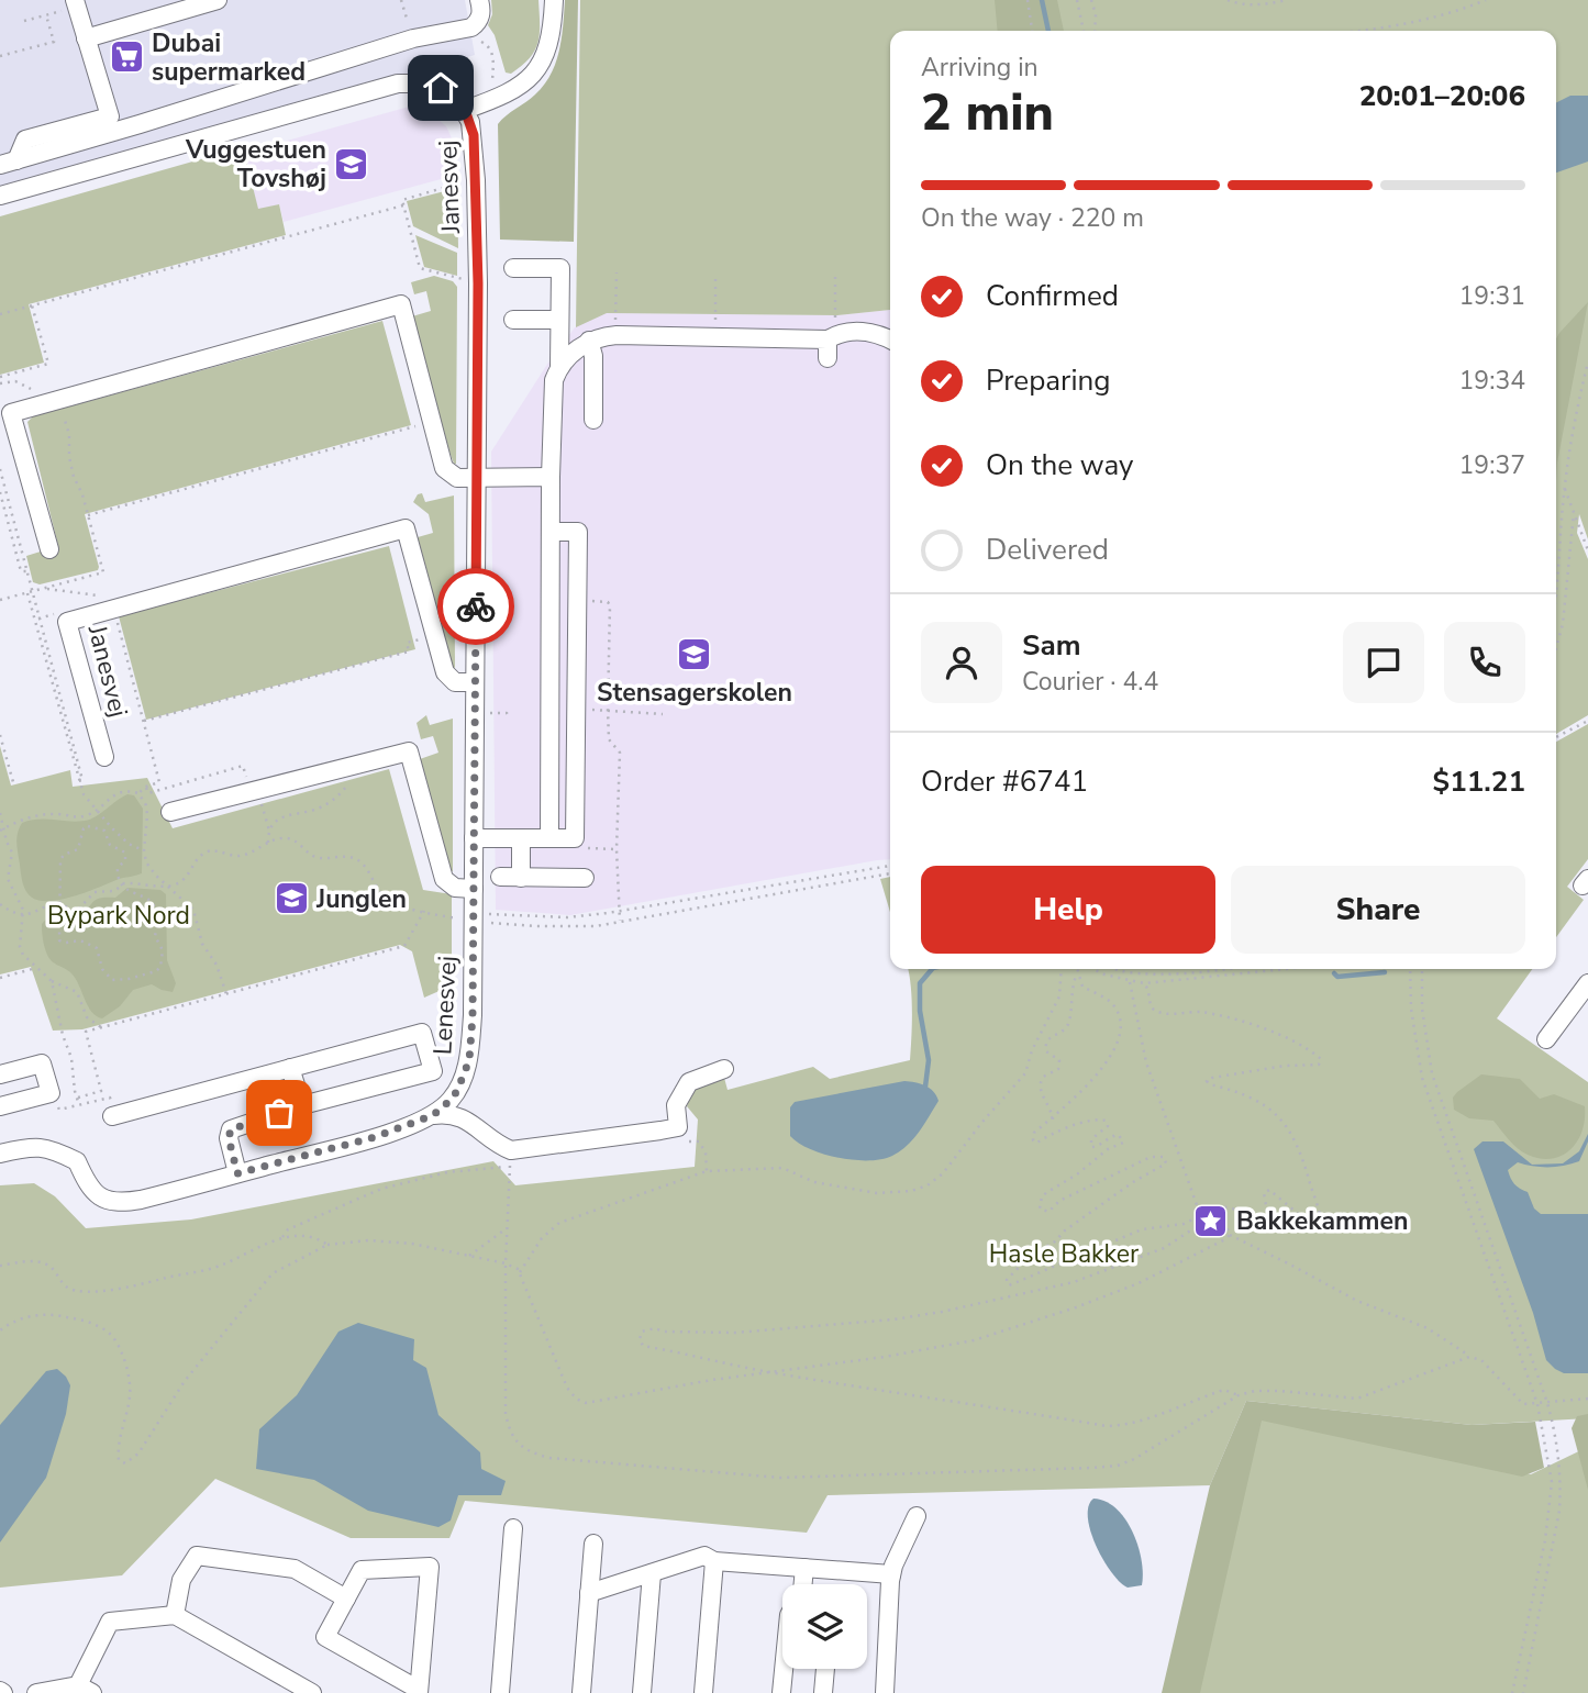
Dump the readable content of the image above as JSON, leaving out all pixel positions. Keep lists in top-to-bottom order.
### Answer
{
  "streets": {
    "street": ["Janesvej", "Lenesvej"]
  },
  "crossings": [
    ["Janesvej", "Lenesvej"]
  ],
  "parks": ["Bypark Nord", "Hasle Bakker"],
  "places": {
    "supermarket": ["Dubai supermarked"],
    "school or university": ["Vuggestuen Tovshøj", "Stensagerskolen", "Junglen"],
    "place": ["Bakkekammen"]
  },
  "page": {
    "heading": ["2 min", "Arriving in", "20:01–20:06"],
    "panel": [
      "Sam",
      "Courier · 4.4",
      "Order #6741",
      "$11.21"
    ],
    "bar": "On the way · 220 m",
    "list": [
      ["Confirmed", "19:31"],
      ["Preparing", "19:34"],
      ["On the way", "19:37"],
      "Delivered"
    ],
    "buttons": ["Help", "Share"]
  }
}
